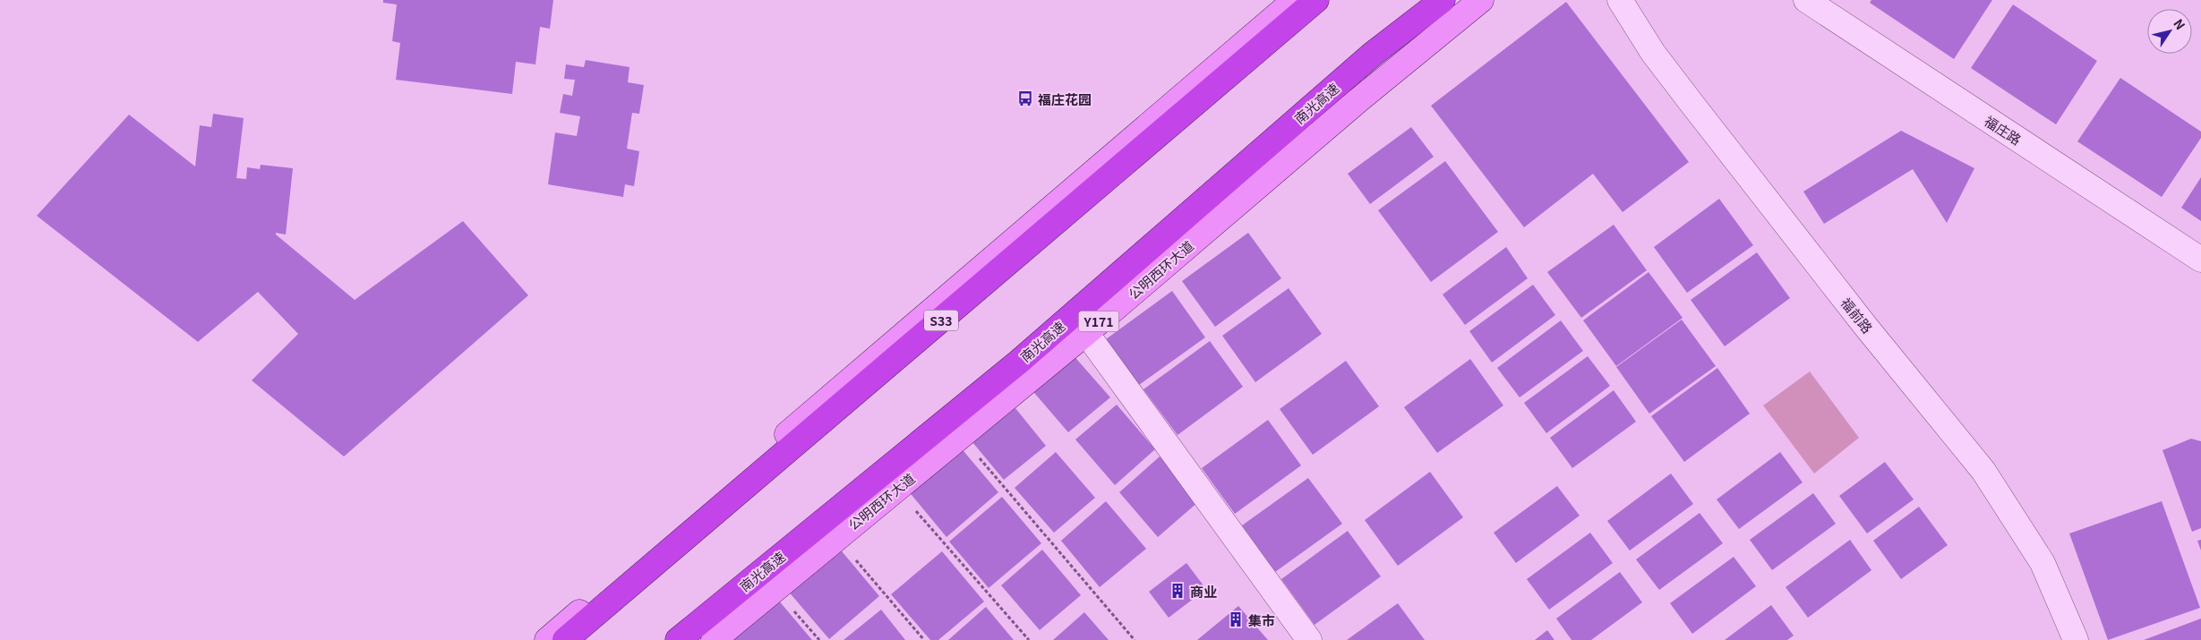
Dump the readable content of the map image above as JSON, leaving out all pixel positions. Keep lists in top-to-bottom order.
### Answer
{
  "streets": {
    "highway": ["南光高速", "S33"],
    "main road": ["公明西环大道", "Y171"],
    "street": ["福庄路", "福前路"]
  },
  "places": {
    "bus stop": ["福庄花园"],
    "building": ["商业", "集市"]
  },
  "north": "top right"
}
